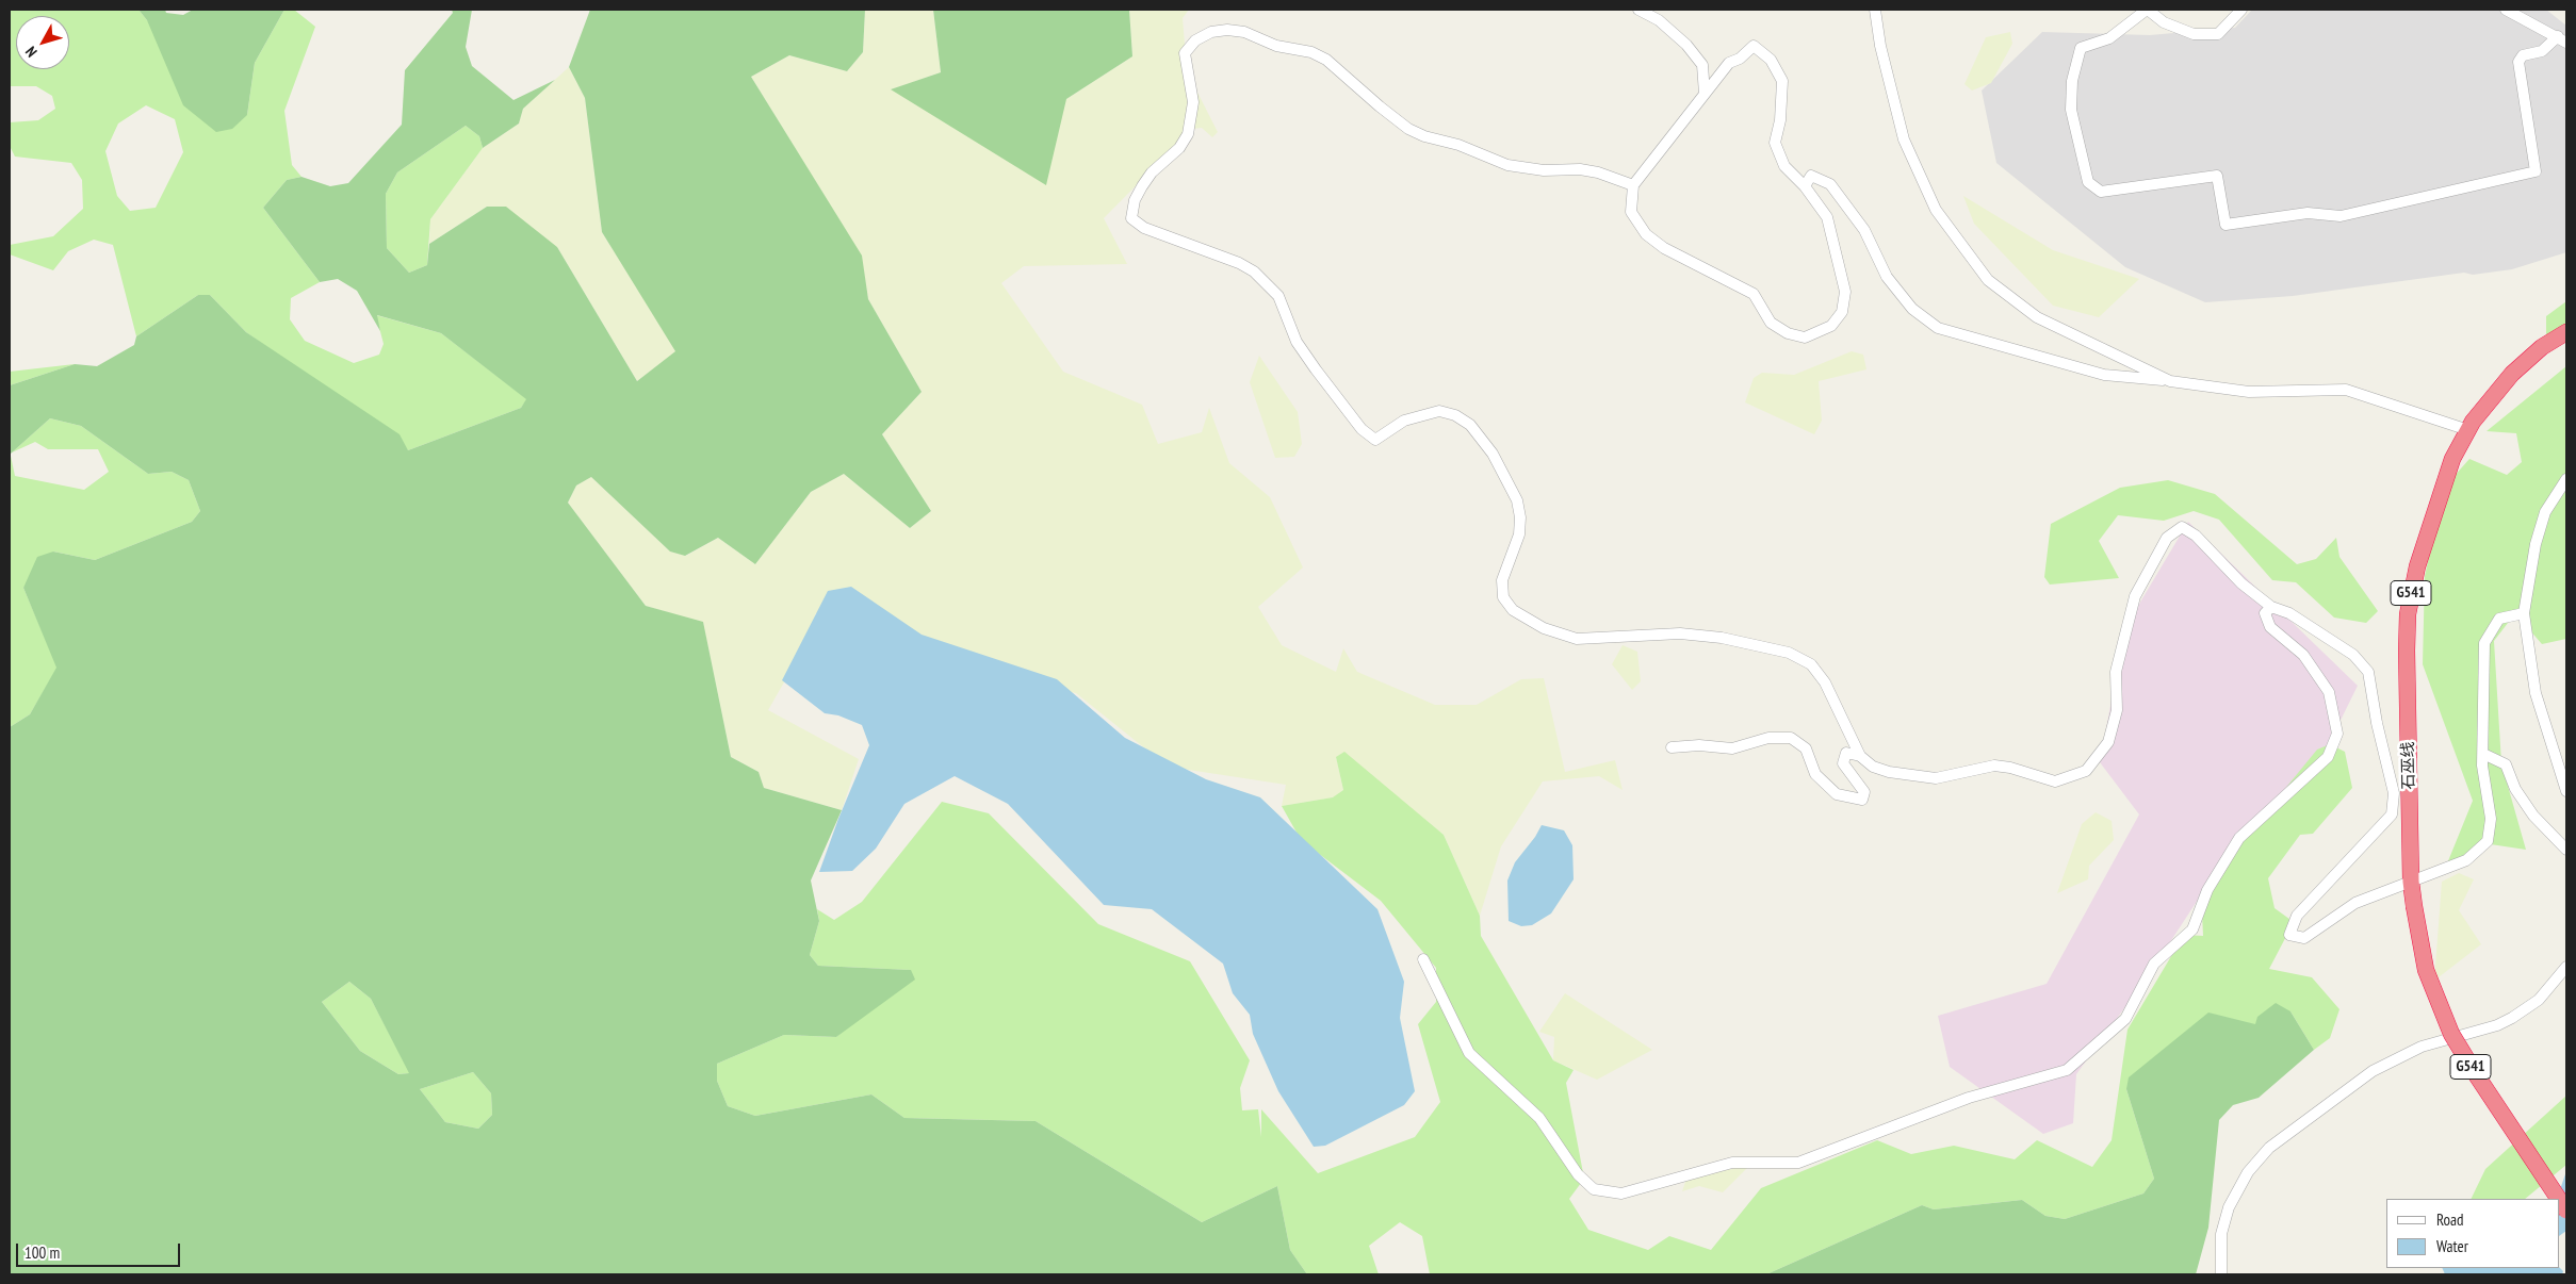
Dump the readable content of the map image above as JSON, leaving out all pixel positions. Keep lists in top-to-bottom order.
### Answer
{
  "streets": {
    "highway": ["G541", "石巫线"]
  },
  "legend": ["Road", "Water"],
  "scale_bar": "100 m",
  "north": "bottom left"
}
